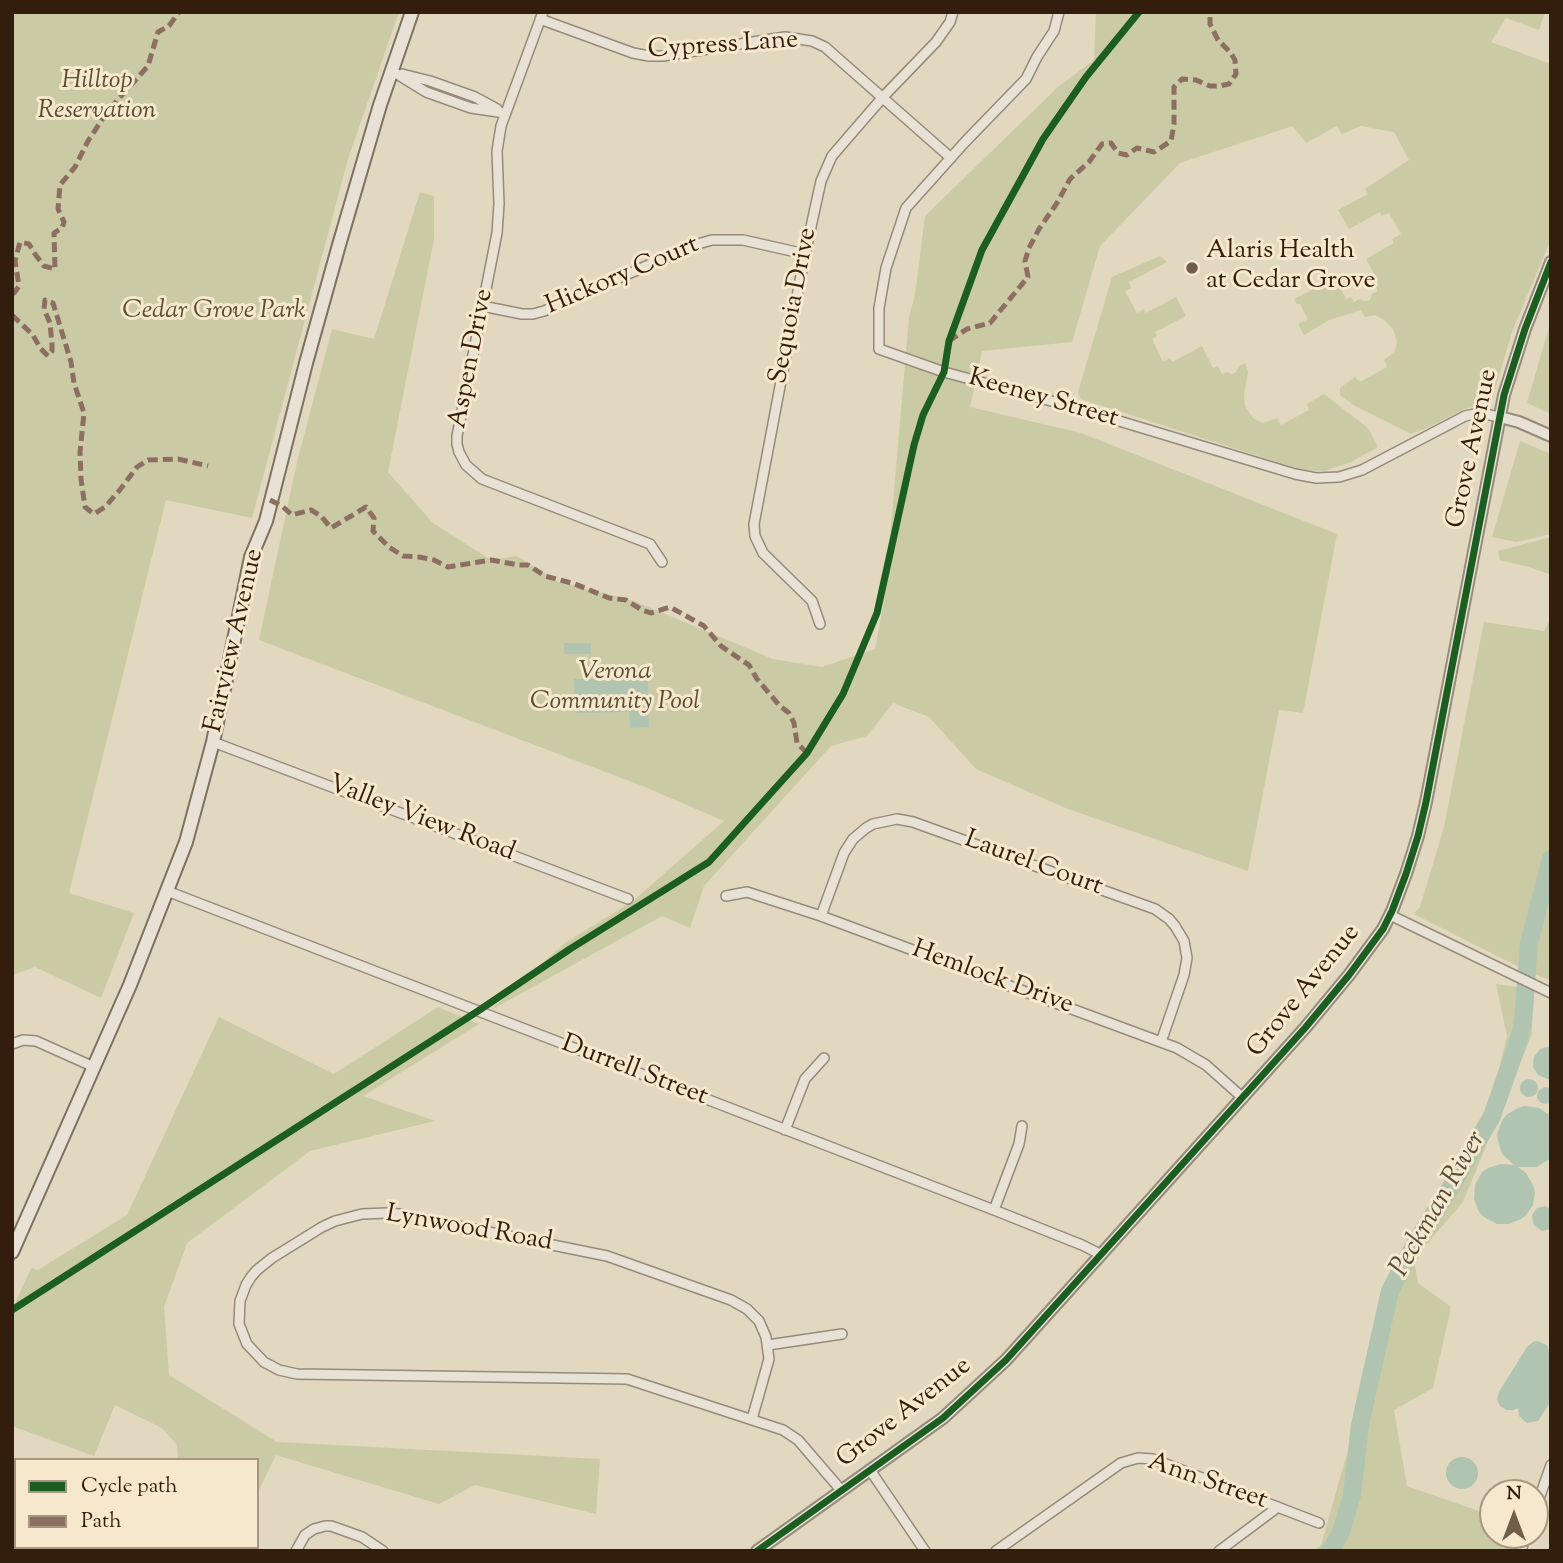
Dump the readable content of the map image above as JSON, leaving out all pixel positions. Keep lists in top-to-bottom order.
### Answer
{
  "streets": {
    "main road": ["Fairview Avenue"],
    "street": [
      "Cypress Lane",
      "Hickory Court",
      "Sequoia Drive",
      "Aspen Drive",
      "Keeney Street",
      "Grove Avenue",
      "Valley View Road",
      "Laurel Court",
      "Hemlock Drive",
      "Durrell Street",
      "Lynwood Road",
      "Ann Street"
    ]
  },
  "crossings": [
    ["Cypress Lane", "Sequoia Drive"],
    ["Cypress Lane", "Aspen Drive"],
    ["Cypress Lane", "Keeney Street"],
    ["Hickory Court", "Sequoia Drive"],
    ["Hickory Court", "Aspen Drive"],
    ["Keeney Street", "Grove Avenue"],
    ["Grove Avenue", "Hemlock Drive"],
    ["Grove Avenue", "Durrell Street"],
    ["Grove Avenue", "Lynwood Road"],
    ["Fairview Avenue", "Valley View Road"],
    ["Fairview Avenue", "Durrell Street"],
    ["Laurel Court", "Hemlock Drive"]
  ],
  "water": ["Peckman River"],
  "parks": ["Hilltop Reservation", "Cedar Grove Park", "Verona Community Pool"],
  "places": ["Alaris Health at Cedar Grove"],
  "legend": ["Cycle path", "Path"],
  "north": "top"
}
